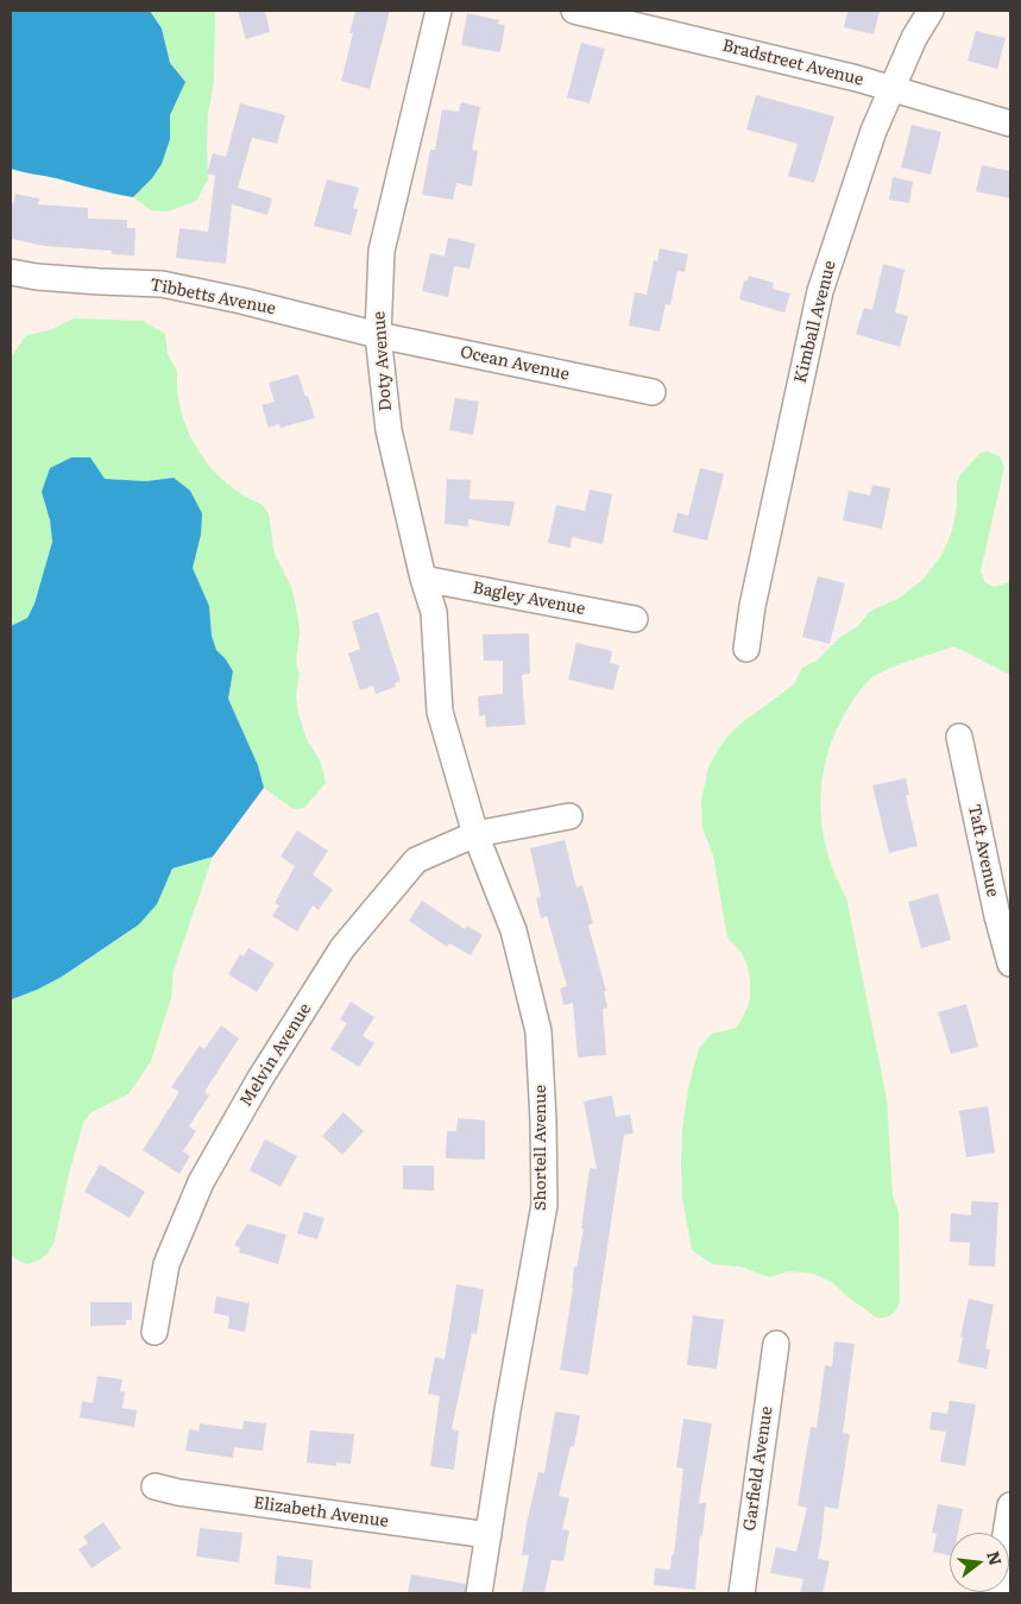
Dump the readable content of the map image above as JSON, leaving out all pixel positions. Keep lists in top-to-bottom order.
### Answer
{
  "streets": {
    "street": [
      "Bradstreet Avenue",
      "Tibbetts Avenue",
      "Kimball Avenue",
      "Doty Avenue",
      "Ocean Avenue",
      "Bagley Avenue",
      "Taft Avenue",
      "Melvin Avenue",
      "Shortell Avenue",
      "Garfield Avenue",
      "Elizabeth Avenue"
    ]
  },
  "crossings": [
    ["Bradstreet Avenue", "Kimball Avenue"],
    ["Tibbetts Avenue", "Doty Avenue"],
    ["Tibbetts Avenue", "Ocean Avenue"],
    ["Doty Avenue", "Ocean Avenue"],
    ["Doty Avenue", "Bagley Avenue"],
    ["Doty Avenue", "Shortell Avenue"],
    ["Melvin Avenue", "Shortell Avenue"],
    ["Shortell Avenue", "Elizabeth Avenue"]
  ],
  "north": "right"
}
